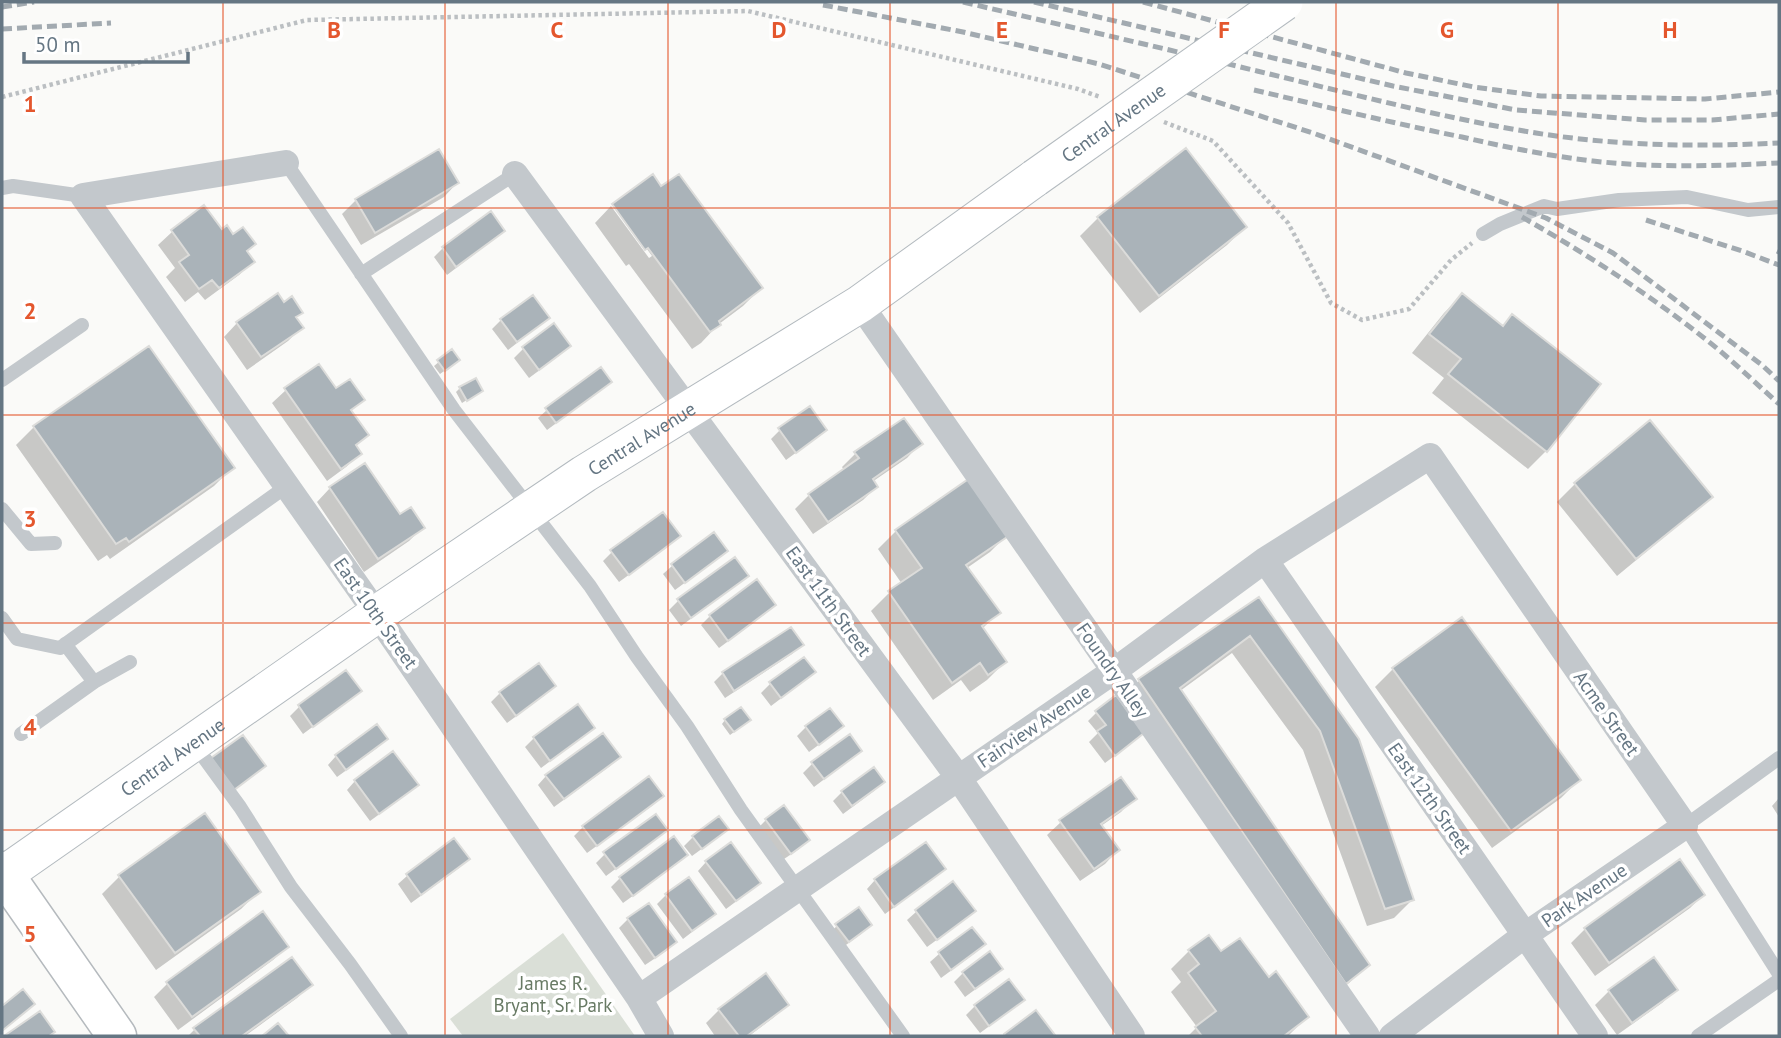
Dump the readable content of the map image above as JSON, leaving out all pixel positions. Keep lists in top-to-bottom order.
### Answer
{
  "streets": {
    "main road": ["Central Avenue"],
    "street": [
      "East 11th Street",
      "East 10th Street",
      "Foundry Alley",
      "Acme Street",
      "Fairview Avenue",
      "East 12th Street",
      "Park Avenue"
    ]
  },
  "crossings": [
    ["Central Avenue", "East 11th Street"],
    ["Central Avenue", "East 10th Street"],
    ["Central Avenue", "Foundry Alley"],
    ["East 11th Street", "Fairview Avenue"],
    ["East 10th Street", "Fairview Avenue"],
    ["Foundry Alley", "Fairview Avenue"],
    ["Acme Street", "Fairview Avenue"],
    ["Acme Street", "Park Avenue"],
    ["Fairview Avenue", "East 12th Street"],
    ["East 12th Street", "Park Avenue"]
  ],
  "parks": ["James R. Bryant, Sr. Park"],
  "scale_bar": "50 m",
  "grid": {
    "columns": [
      "B",
      "C",
      "D",
      "E",
      "F",
      "G",
      "H"
    ],
    "rows": [
      "1",
      "2",
      "3",
      "4",
      "5"
    ]
  }
}
